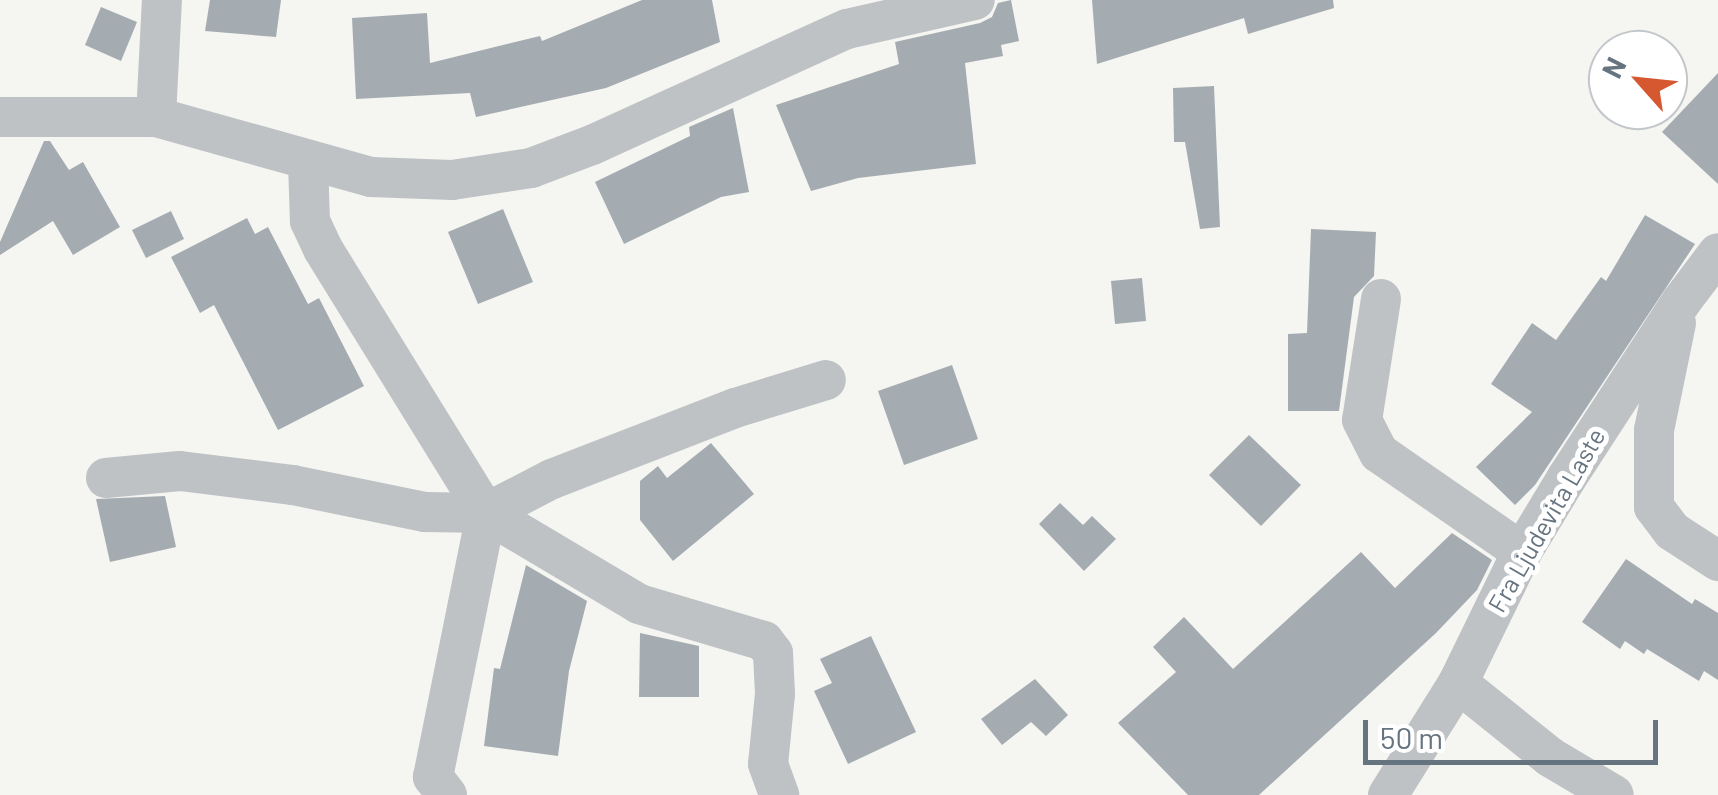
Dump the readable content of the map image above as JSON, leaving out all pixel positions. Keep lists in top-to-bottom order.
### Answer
{
  "streets": {
    "street": ["Fra Ljudevita Laste"]
  },
  "scale_bar": "50 m",
  "north": "top left"
}
